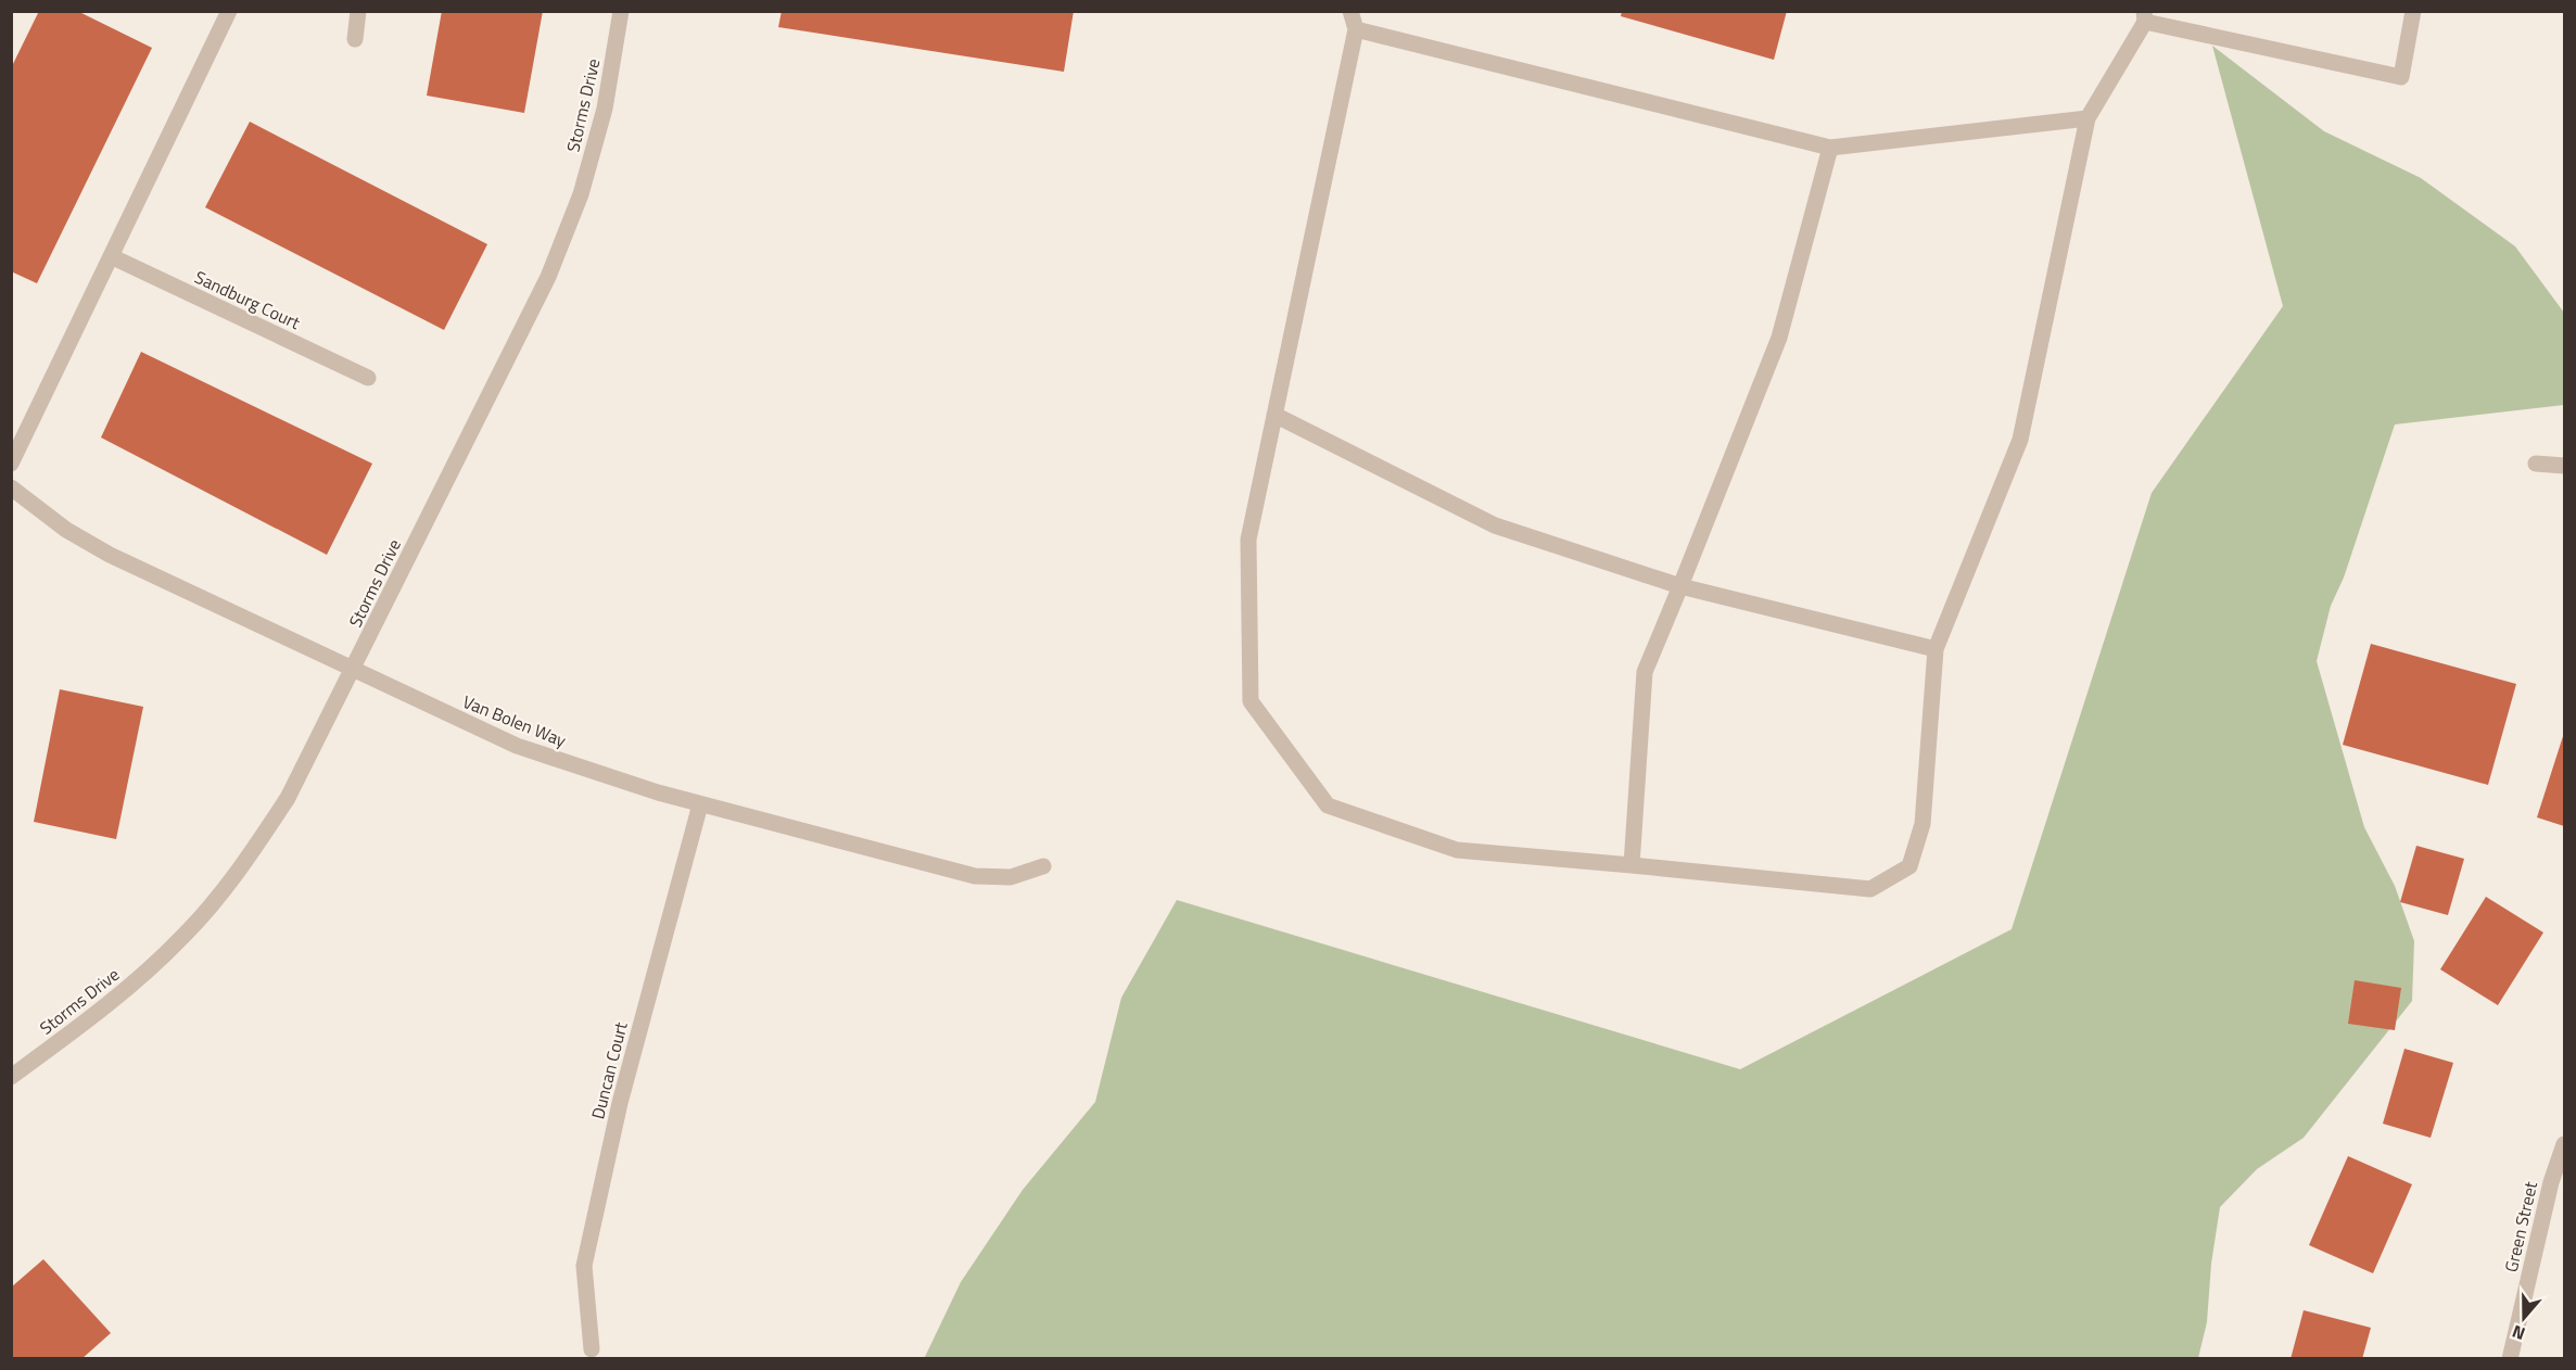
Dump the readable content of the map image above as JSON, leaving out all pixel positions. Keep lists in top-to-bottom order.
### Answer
{
  "streets": {
    "street": [
      "Storms Drive",
      "Sandburg Court",
      "Van Bolen Way",
      "Duncan Court",
      "Green Street"
    ]
  },
  "crossings": [
    ["Storms Drive", "Van Bolen Way"],
    ["Van Bolen Way", "Duncan Court"]
  ],
  "north": "bottom"
}
